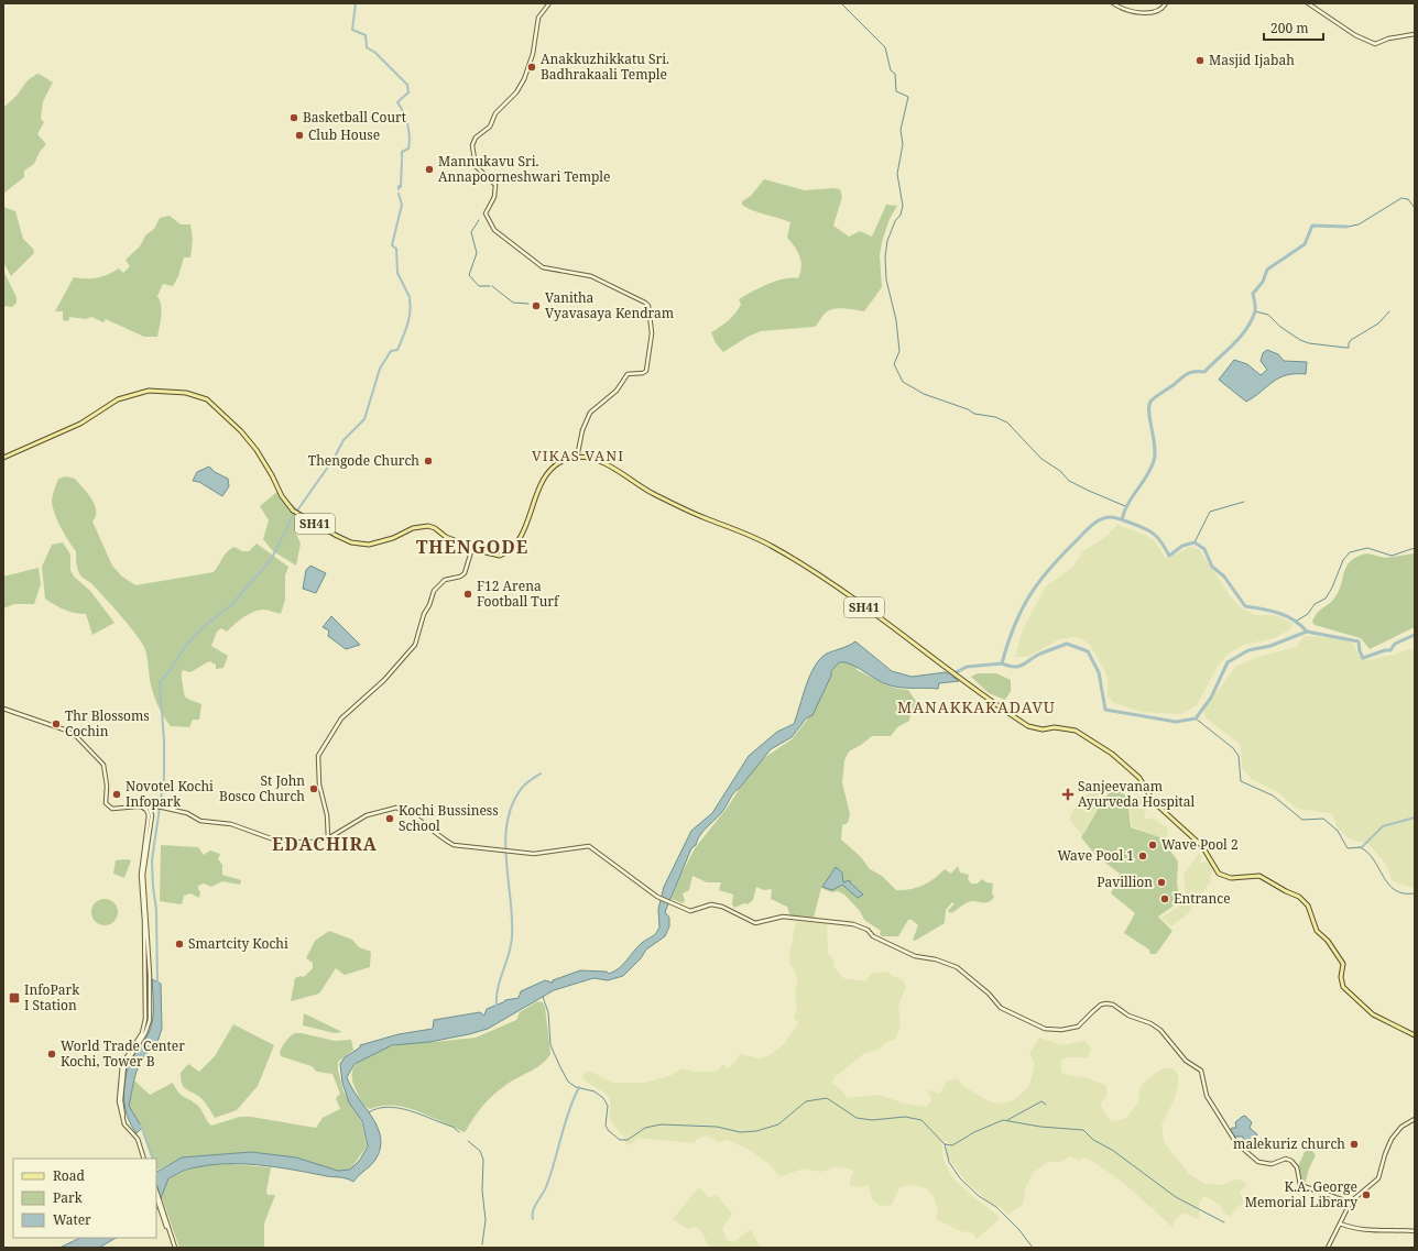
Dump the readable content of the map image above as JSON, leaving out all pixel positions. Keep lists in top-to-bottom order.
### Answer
{
  "streets": {
    "main road": ["SH41"]
  },
  "districts": [
    "VIKAS VANI",
    "THENGODE",
    "MANAKKAKADAVU",
    "EDACHIRA"
  ],
  "places": {
    "other": [
      "Masjid Ijabah",
      "Anakkuzhikkatu Sri. Badhrakaali Temple",
      "Basketball Court",
      "Club House",
      "Mannukavu Sri. Annapoorneshwari Temple",
      "Vanitha Vyavasaya Kendram",
      "Thengode Church",
      "F12 Arena Football Turf",
      "Thr Blossoms Cochin",
      "St John Bosco Church",
      "Novotel Kochi Infopark",
      "Kochi Bussiness School",
      "Wave Pool 2",
      "Wave Pool 1",
      "Pavillion",
      "Entrance",
      "Smartcity Kochi",
      "World Trade Center Kochi, Tower B",
      "malekuriz church",
      "K.A. George Memorial Library"
    ],
    "health": ["Sanjeevanam Ayurveda Hospital"],
    "transit": ["InfoPark I Station"]
  },
  "legend": ["Road", "Park", "Water"],
  "scale_bar": "200 m"
}
